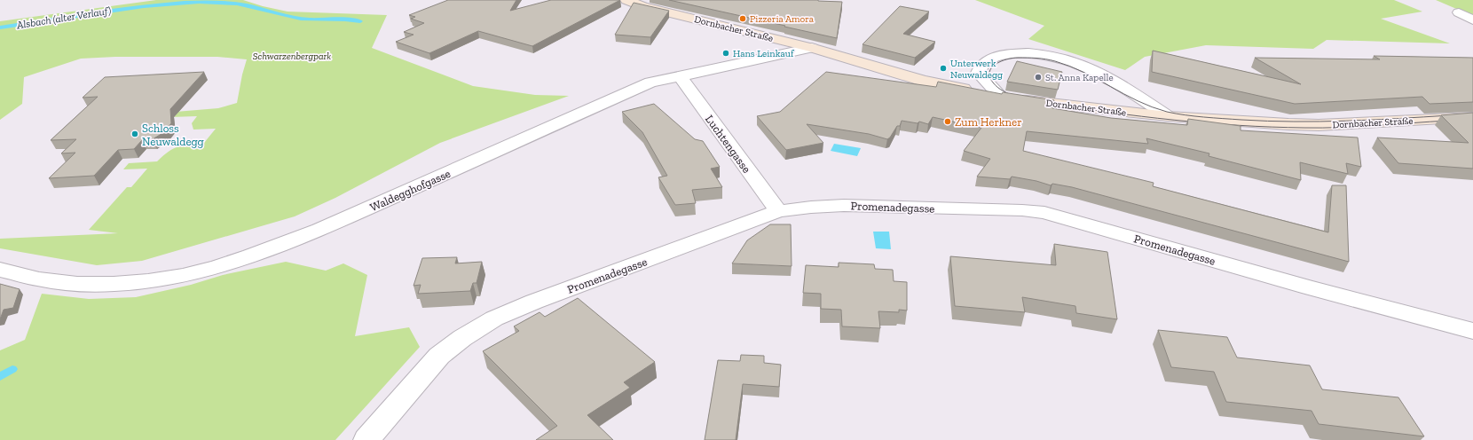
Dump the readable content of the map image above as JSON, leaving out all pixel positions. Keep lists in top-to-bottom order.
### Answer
{
  "streets": {
    "main road": ["Dornbacher Straße"],
    "street": ["Luchtengasse", "Waldegghofgasse", "Promenadegasse"]
  },
  "crossings": [
    ["Dornbacher Straße", "Waldegghofgasse"],
    ["Luchtengasse", "Waldegghofgasse"],
    ["Luchtengasse", "Promenadegasse"]
  ],
  "water": ["Alsbach (alter Verlauf)"],
  "parks": ["Schwarzenbergpark"],
  "places": [
    "Pizzeria Amora",
    "Hans Leinkauf",
    "Unterwerk Neuwaldegg",
    "St. Anna Kapelle",
    "Zum Herkner",
    "Schloss Neuwaldegg"
  ]
}
